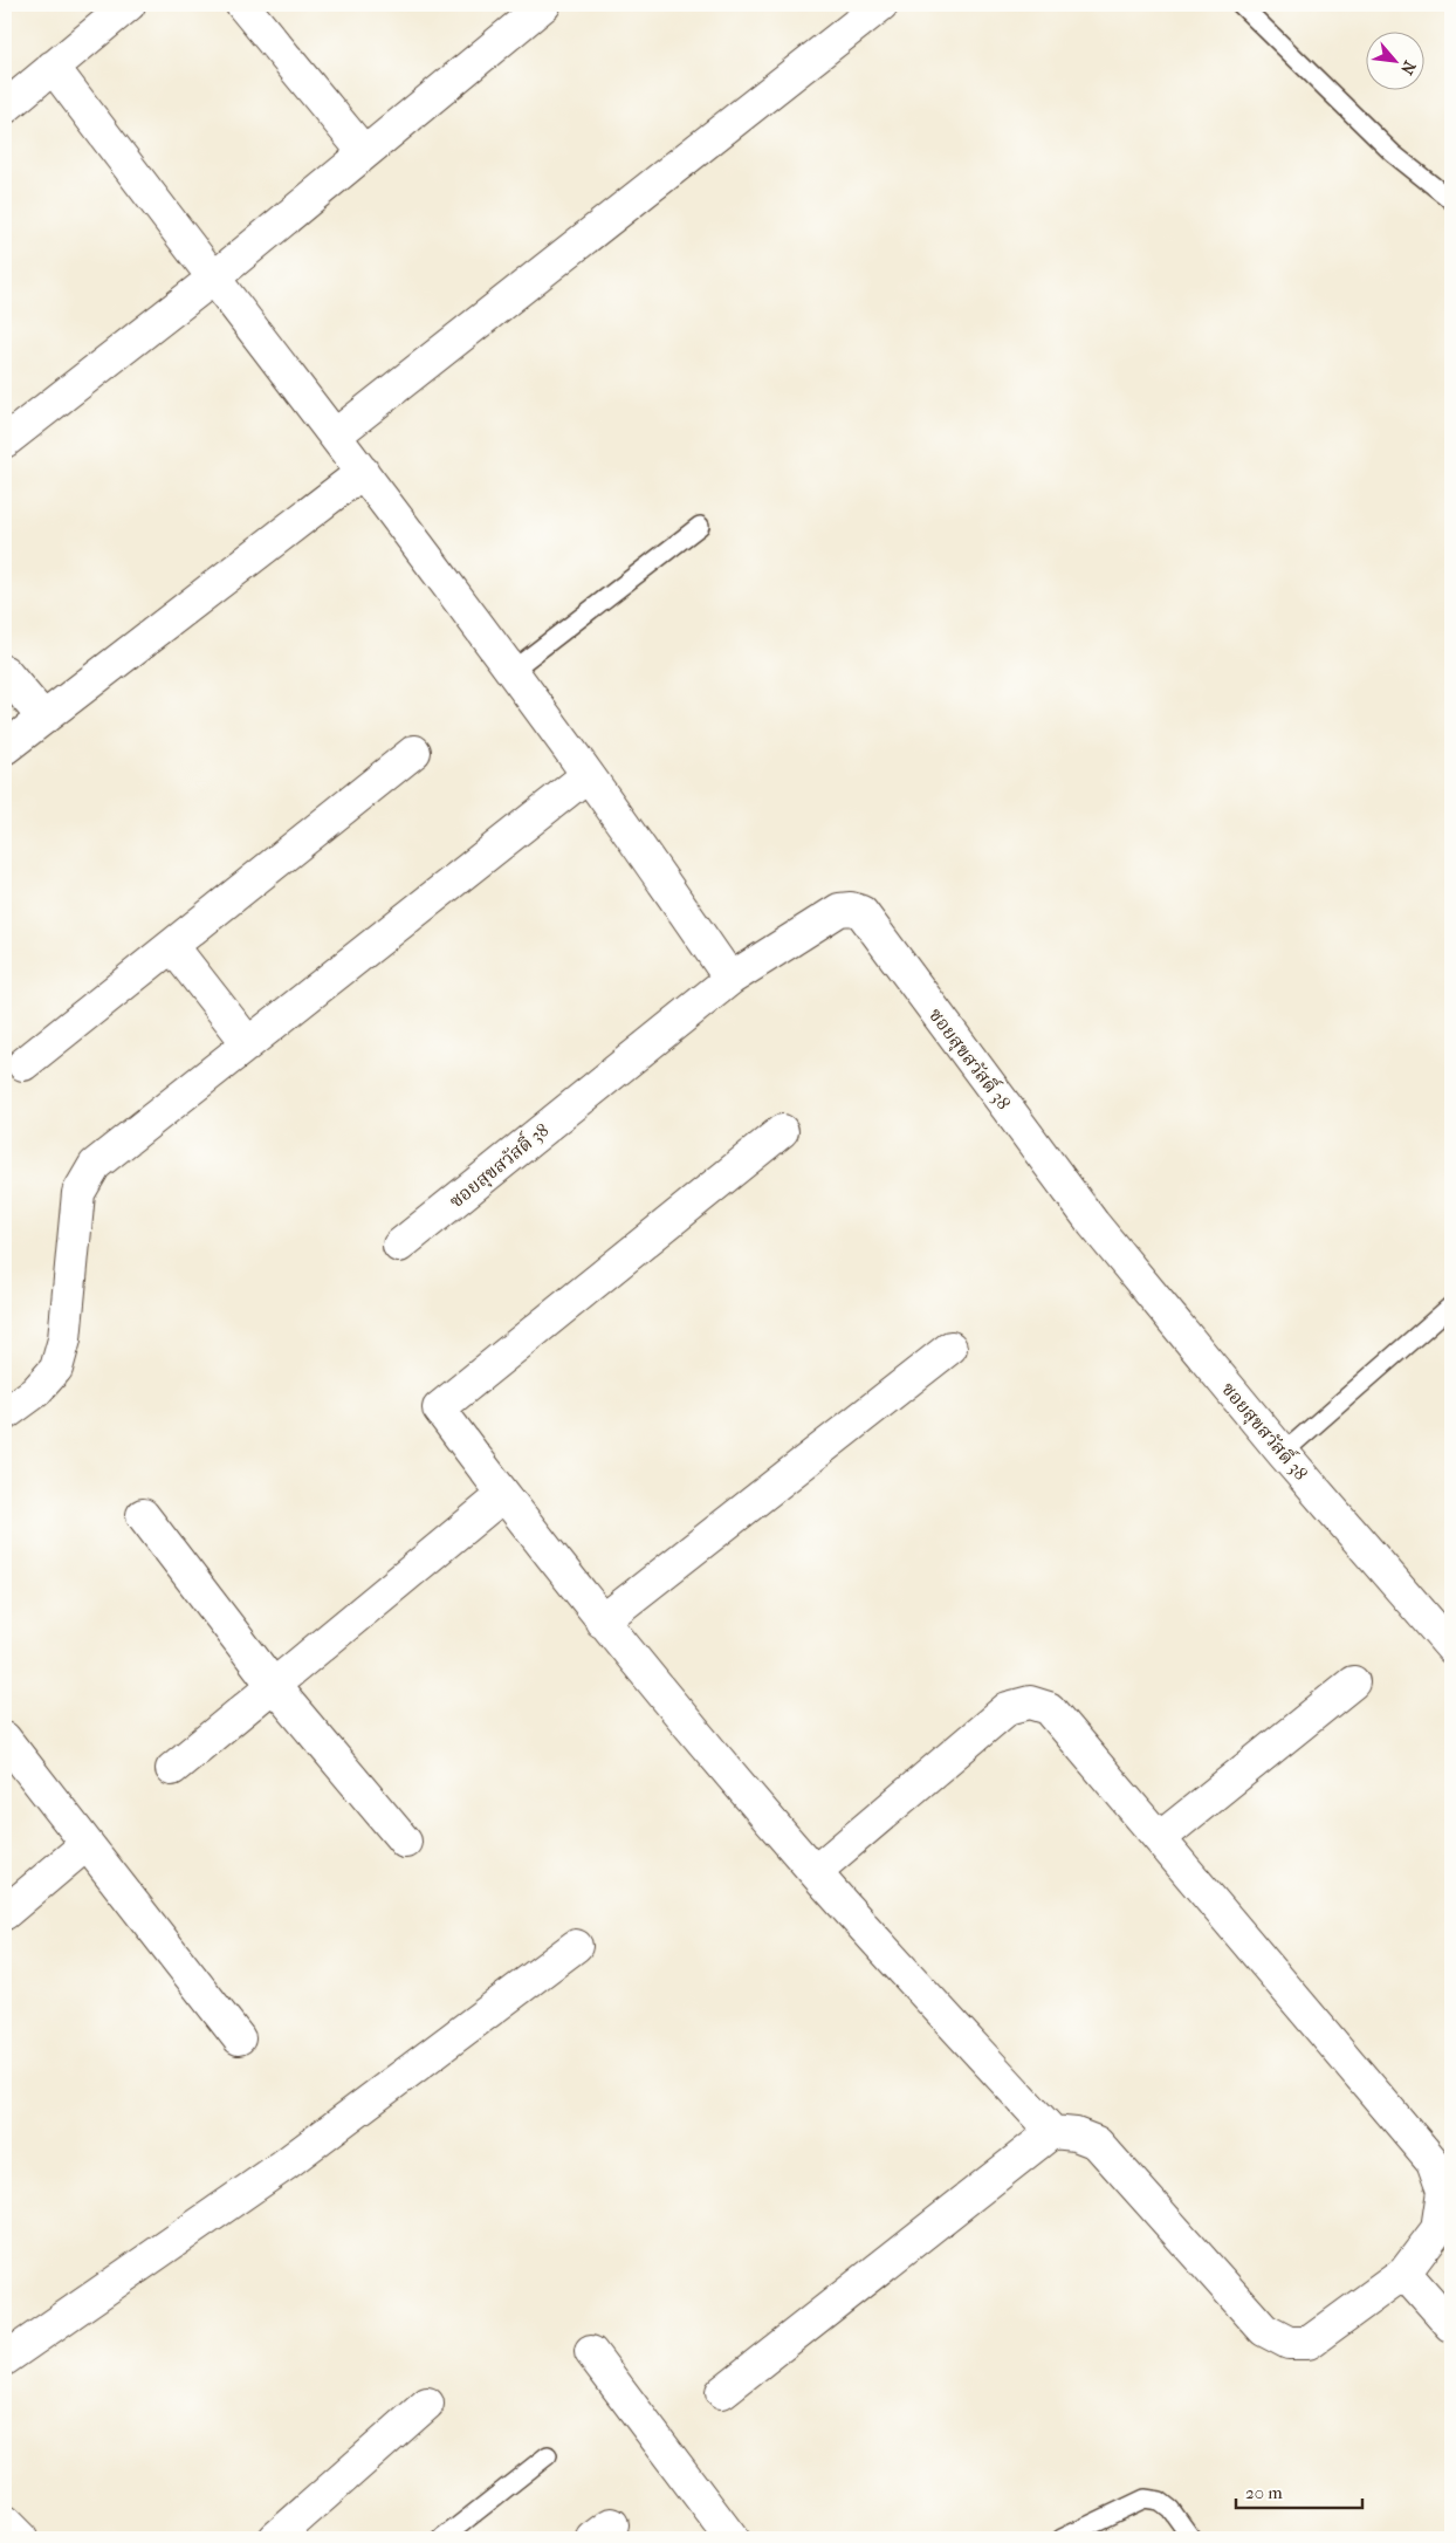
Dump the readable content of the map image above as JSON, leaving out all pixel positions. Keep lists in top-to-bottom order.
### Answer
{
  "streets": {
    "street": ["ซอยสุขสวัสดิ์ 38"]
  },
  "scale_bar": "20 m",
  "north": "bottom right"
}
